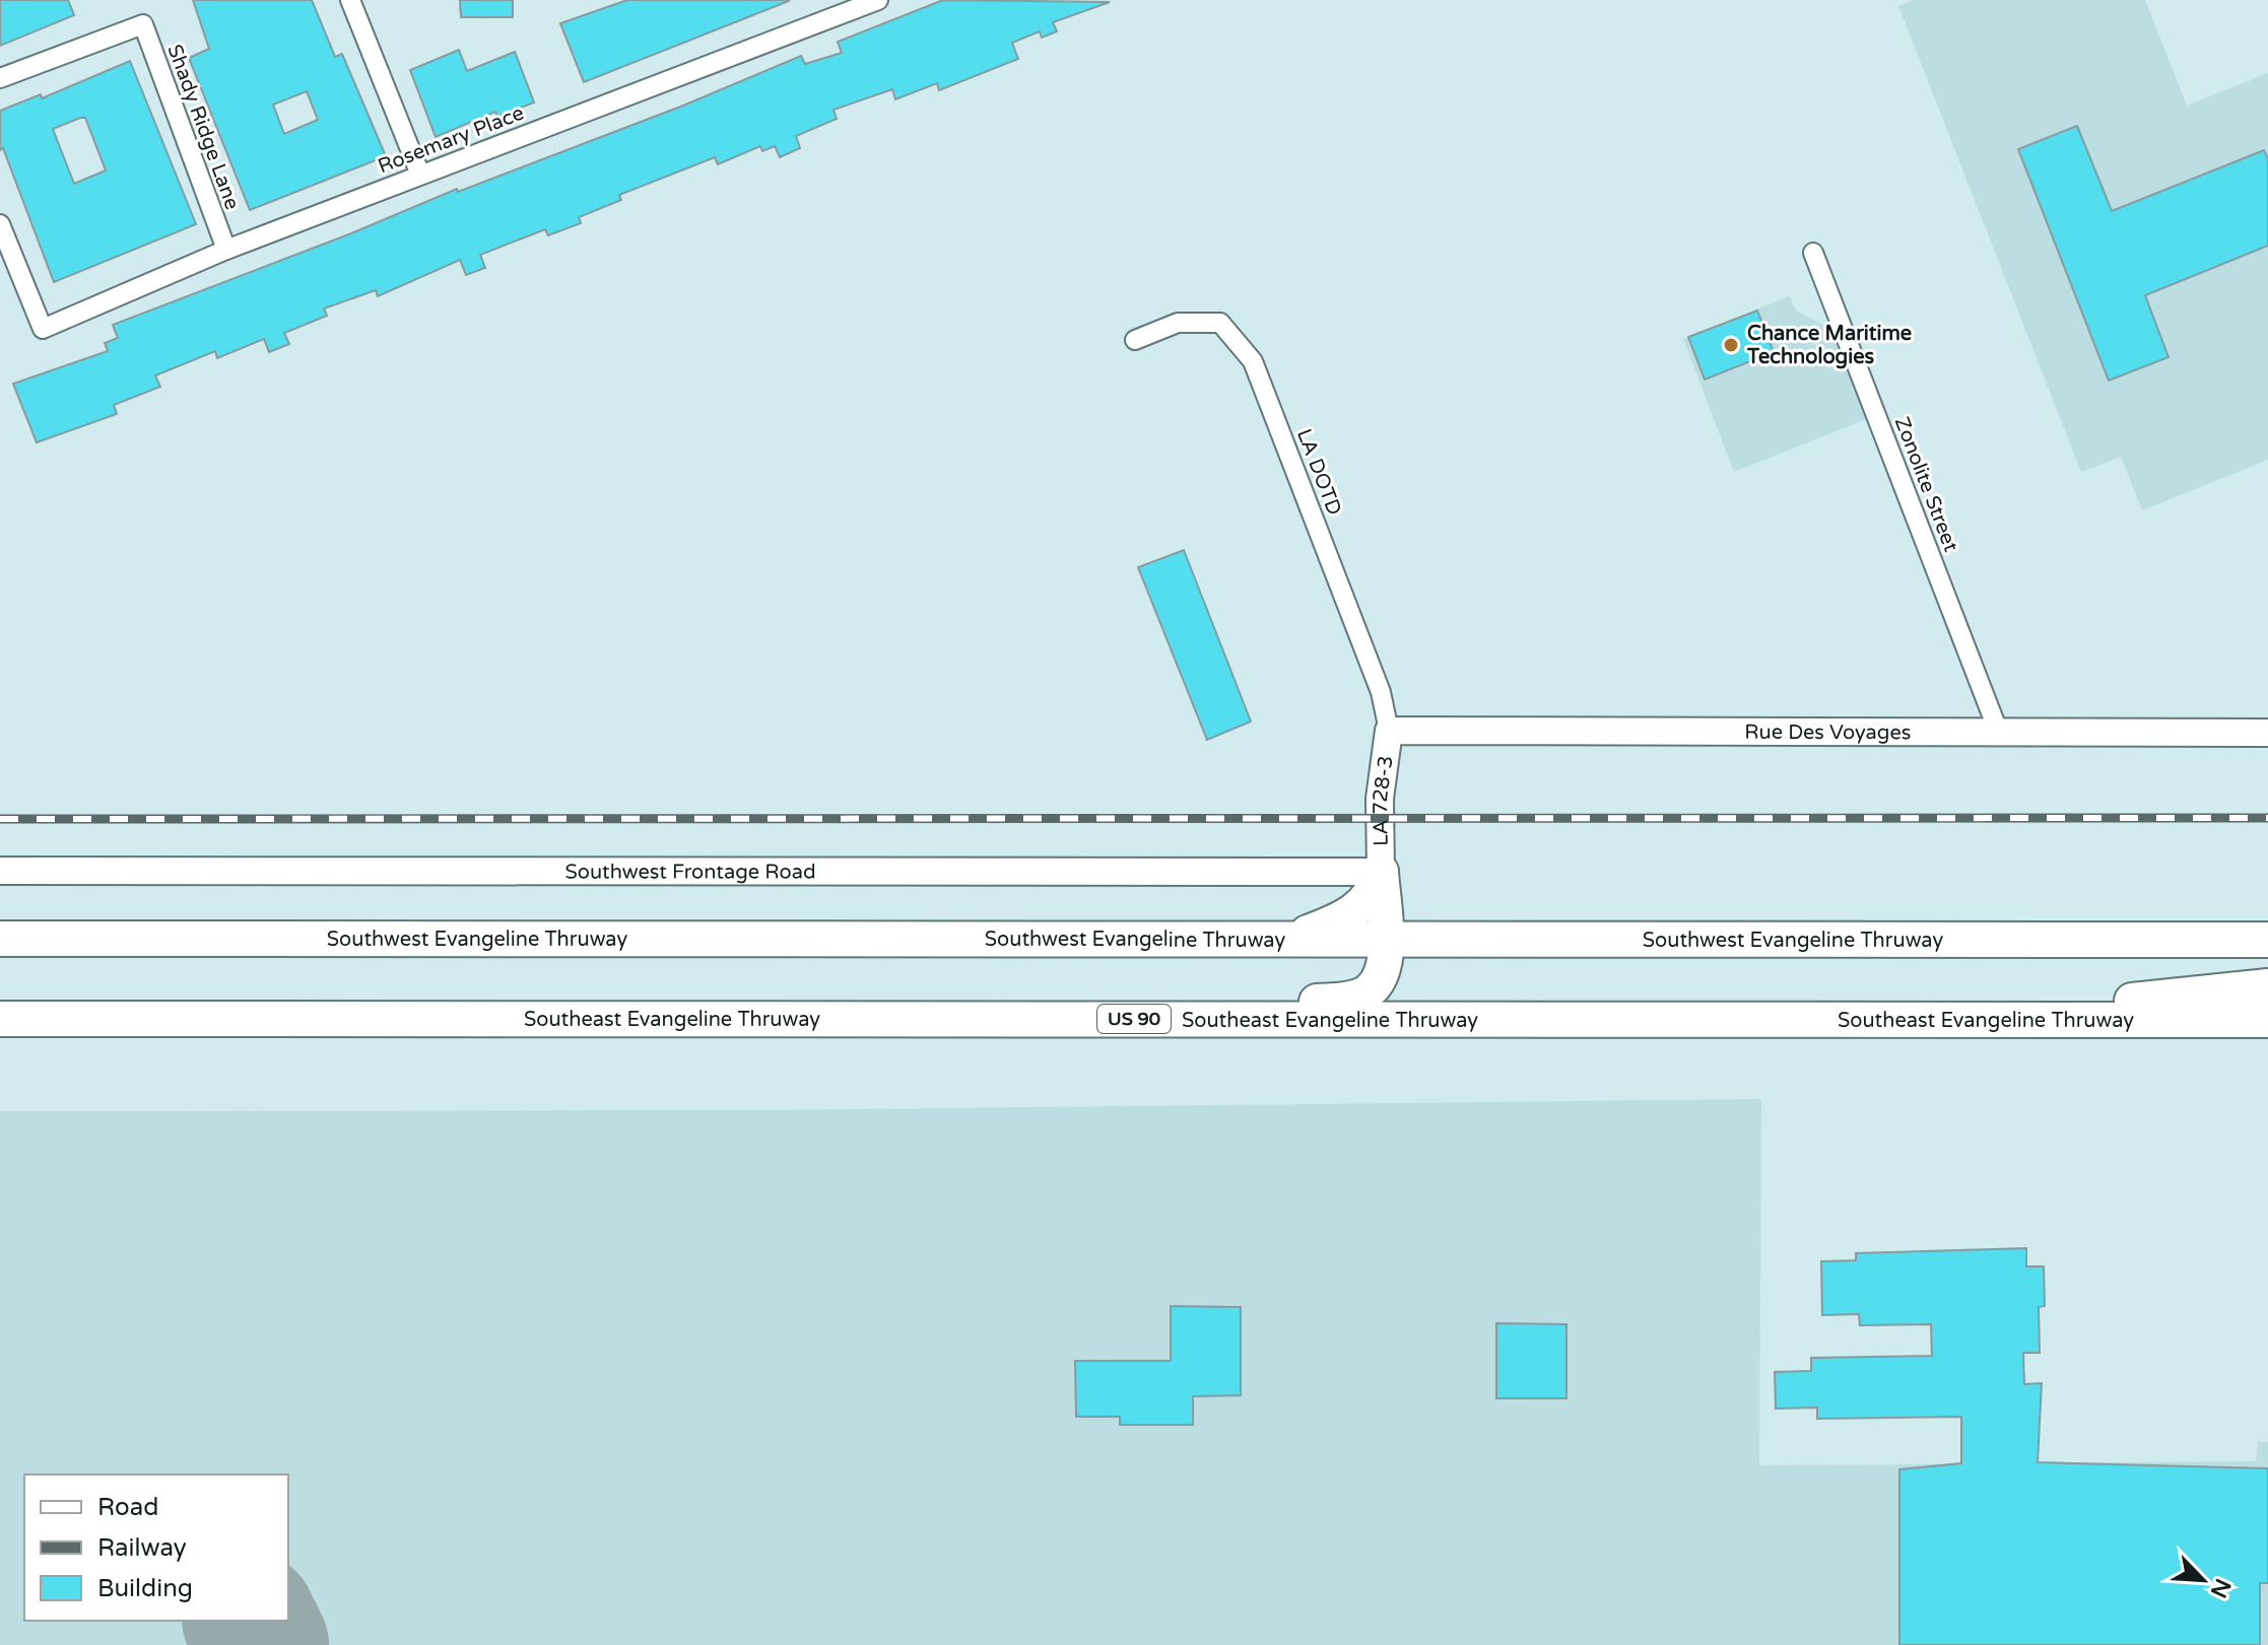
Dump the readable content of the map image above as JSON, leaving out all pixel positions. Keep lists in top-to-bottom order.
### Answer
{
  "streets": {
    "highway": ["Southwest Evangeline Thruway", "Southeast Evangeline Thruway", "US 90"],
    "main road": ["Rue Des Voyages", "LA 728-3", "Southwest Frontage Road"],
    "street": [
      "Shady Ridge Lane",
      "Rosemary Place",
      "LA DOTD",
      "Zonolite Street"
    ]
  },
  "crossings": [
    ["Shady Ridge Lane", "Rosemary Place"],
    ["LA DOTD", "Rue Des Voyages"],
    ["LA DOTD", "LA 728-3"],
    ["Zonolite Street", "Rue Des Voyages"],
    ["Rue Des Voyages", "LA 728-3"],
    ["LA 728-3", "Southwest Frontage Road"]
  ],
  "places": ["Chance Maritime Technologies"],
  "legend": ["Road", "Railway", "Building"],
  "north": "bottom right"
}
